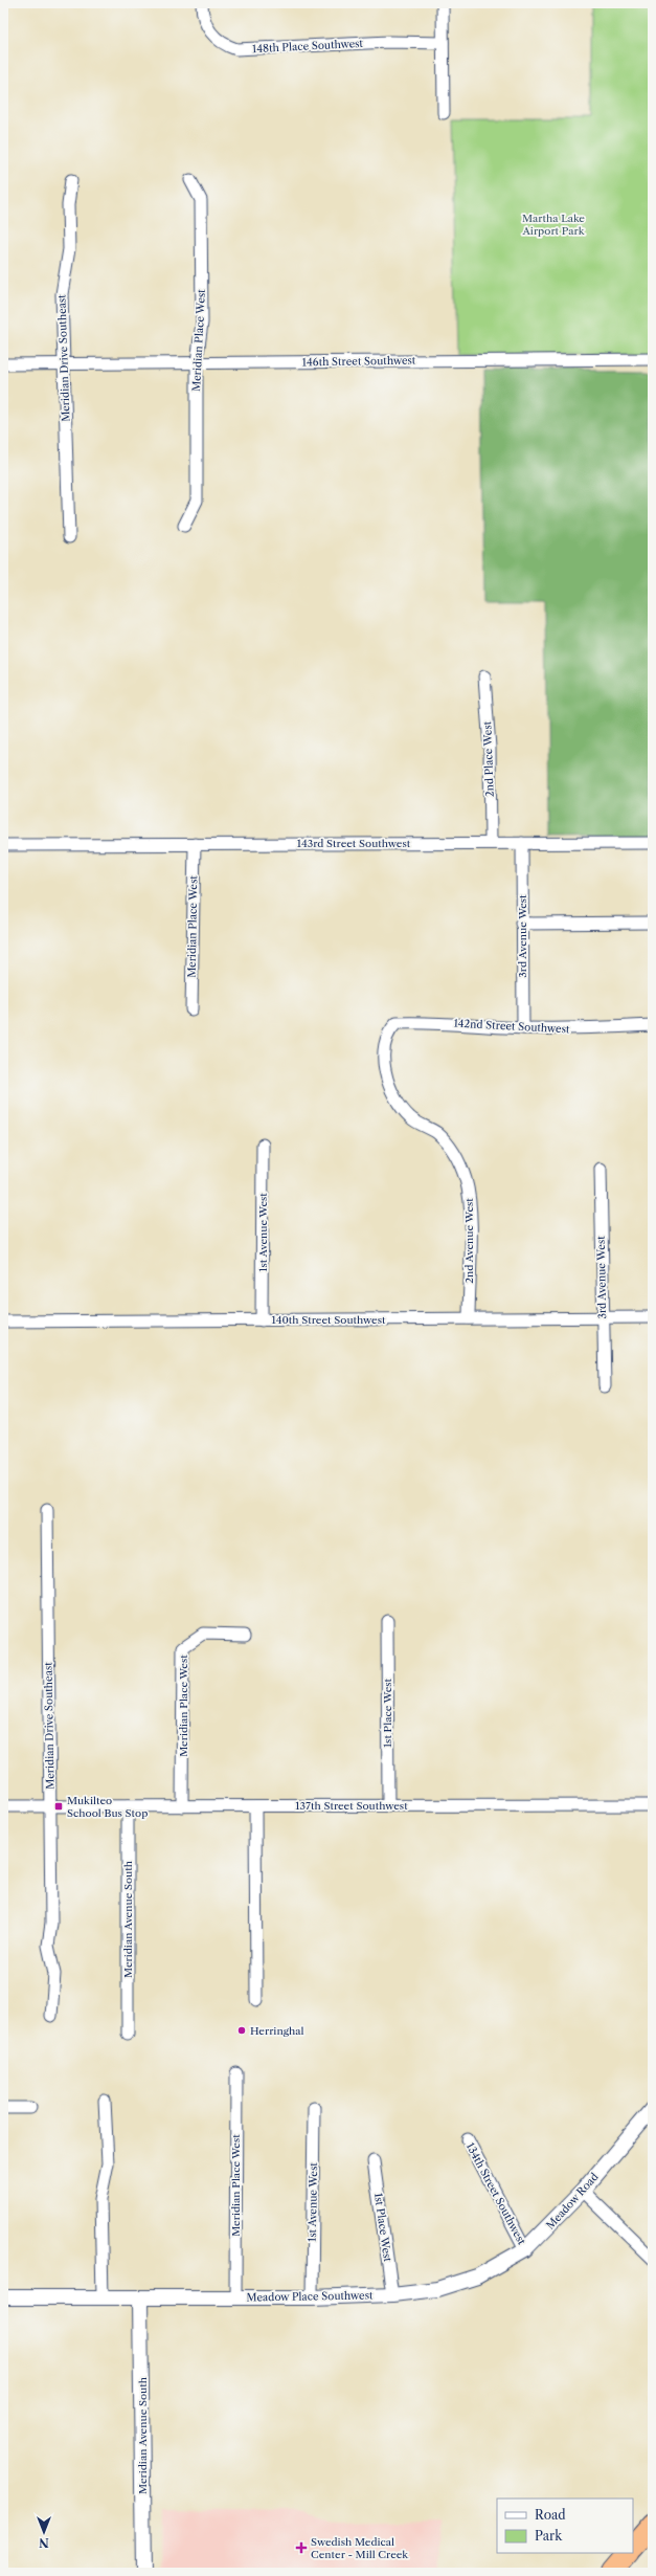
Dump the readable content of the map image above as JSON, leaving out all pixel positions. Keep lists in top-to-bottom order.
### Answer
{
  "streets": {
    "street": [
      "148th Place Southwest",
      "Meridian Place West",
      "Meridian Drive Southeast",
      "146th Street Southwest",
      "2nd Place West",
      "143rd Street Southwest",
      "3rd Avenue West",
      "142nd Street Southwest",
      "1st Avenue West",
      "2nd Avenue West",
      "140th Street Southwest",
      "1st Place West",
      "137th Street Southwest",
      "Meridian Avenue South",
      "134th Street Southwest",
      "Meadow Road",
      "Meadow Place Southwest"
    ]
  },
  "crossings": [
    ["Meridian Place West", "146th Street Southwest"],
    ["Meridian Place West", "143rd Street Southwest"],
    ["Meridian Place West", "137th Street Southwest"],
    ["Meridian Place West", "Meadow Place Southwest"],
    ["Meridian Drive Southeast", "146th Street Southwest"],
    ["Meridian Drive Southeast", "137th Street Southwest"],
    ["2nd Place West", "143rd Street Southwest"],
    ["143rd Street Southwest", "3rd Avenue West"],
    ["3rd Avenue West", "142nd Street Southwest"],
    ["3rd Avenue West", "140th Street Southwest"],
    ["142nd Street Southwest", "2nd Avenue West"],
    ["1st Avenue West", "140th Street Southwest"],
    ["1st Avenue West", "Meadow Place Southwest"],
    ["2nd Avenue West", "140th Street Southwest"],
    ["1st Place West", "137th Street Southwest"],
    ["1st Place West", "Meadow Place Southwest"],
    ["137th Street Southwest", "Meridian Avenue South"],
    ["Meridian Avenue South", "Meadow Place Southwest"],
    ["134th Street Southwest", "Meadow Road"],
    ["Meadow Road", "Meadow Place Southwest"]
  ],
  "parks": ["Martha Lake Airport Park"],
  "places": {
    "transit": ["Mukilteo School Bus Stop"],
    "other": ["Herringhal"],
    "health": ["Swedish Medical Center - Mill Creek"]
  },
  "legend": ["Road", "Park"],
  "north": "bottom"
}
